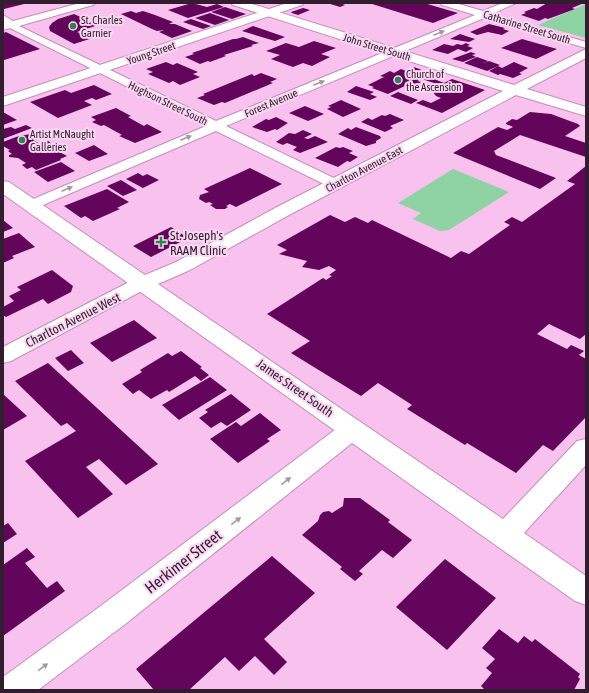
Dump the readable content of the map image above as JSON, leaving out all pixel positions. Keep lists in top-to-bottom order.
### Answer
{
  "streets": {
    "main road": [
      "John Street South",
      "Young Street",
      "Charlton Avenue East",
      "Charlton Avenue West",
      "James Street South",
      "Herkimer Street"
    ],
    "street": ["Catharine Street South", "Hughson Street South", "Forest Avenue"]
  },
  "crossings": [
    ["Catharine Street South", "Forest Avenue"],
    ["John Street South", "Young Street"],
    ["John Street South", "Forest Avenue"],
    ["John Street South", "Charlton Avenue East"],
    ["Young Street", "Hughson Street South"],
    ["Hughson Street South", "Forest Avenue"],
    ["Hughson Street South", "Charlton Avenue East"],
    ["Forest Avenue", "James Street South"],
    ["Charlton Avenue East", "Charlton Avenue West"],
    ["Charlton Avenue East", "James Street South"],
    ["Charlton Avenue West", "James Street South"],
    ["James Street South", "Herkimer Street"]
  ],
  "one_way": ["Forest Avenue", "Herkimer Street"],
  "places": {
    "other": ["St. Charles Garnier", "Church of the Ascension", "Artist McNaught Galleries"],
    "health": ["St. Joseph's RAAM Clinic"]
  }
}
